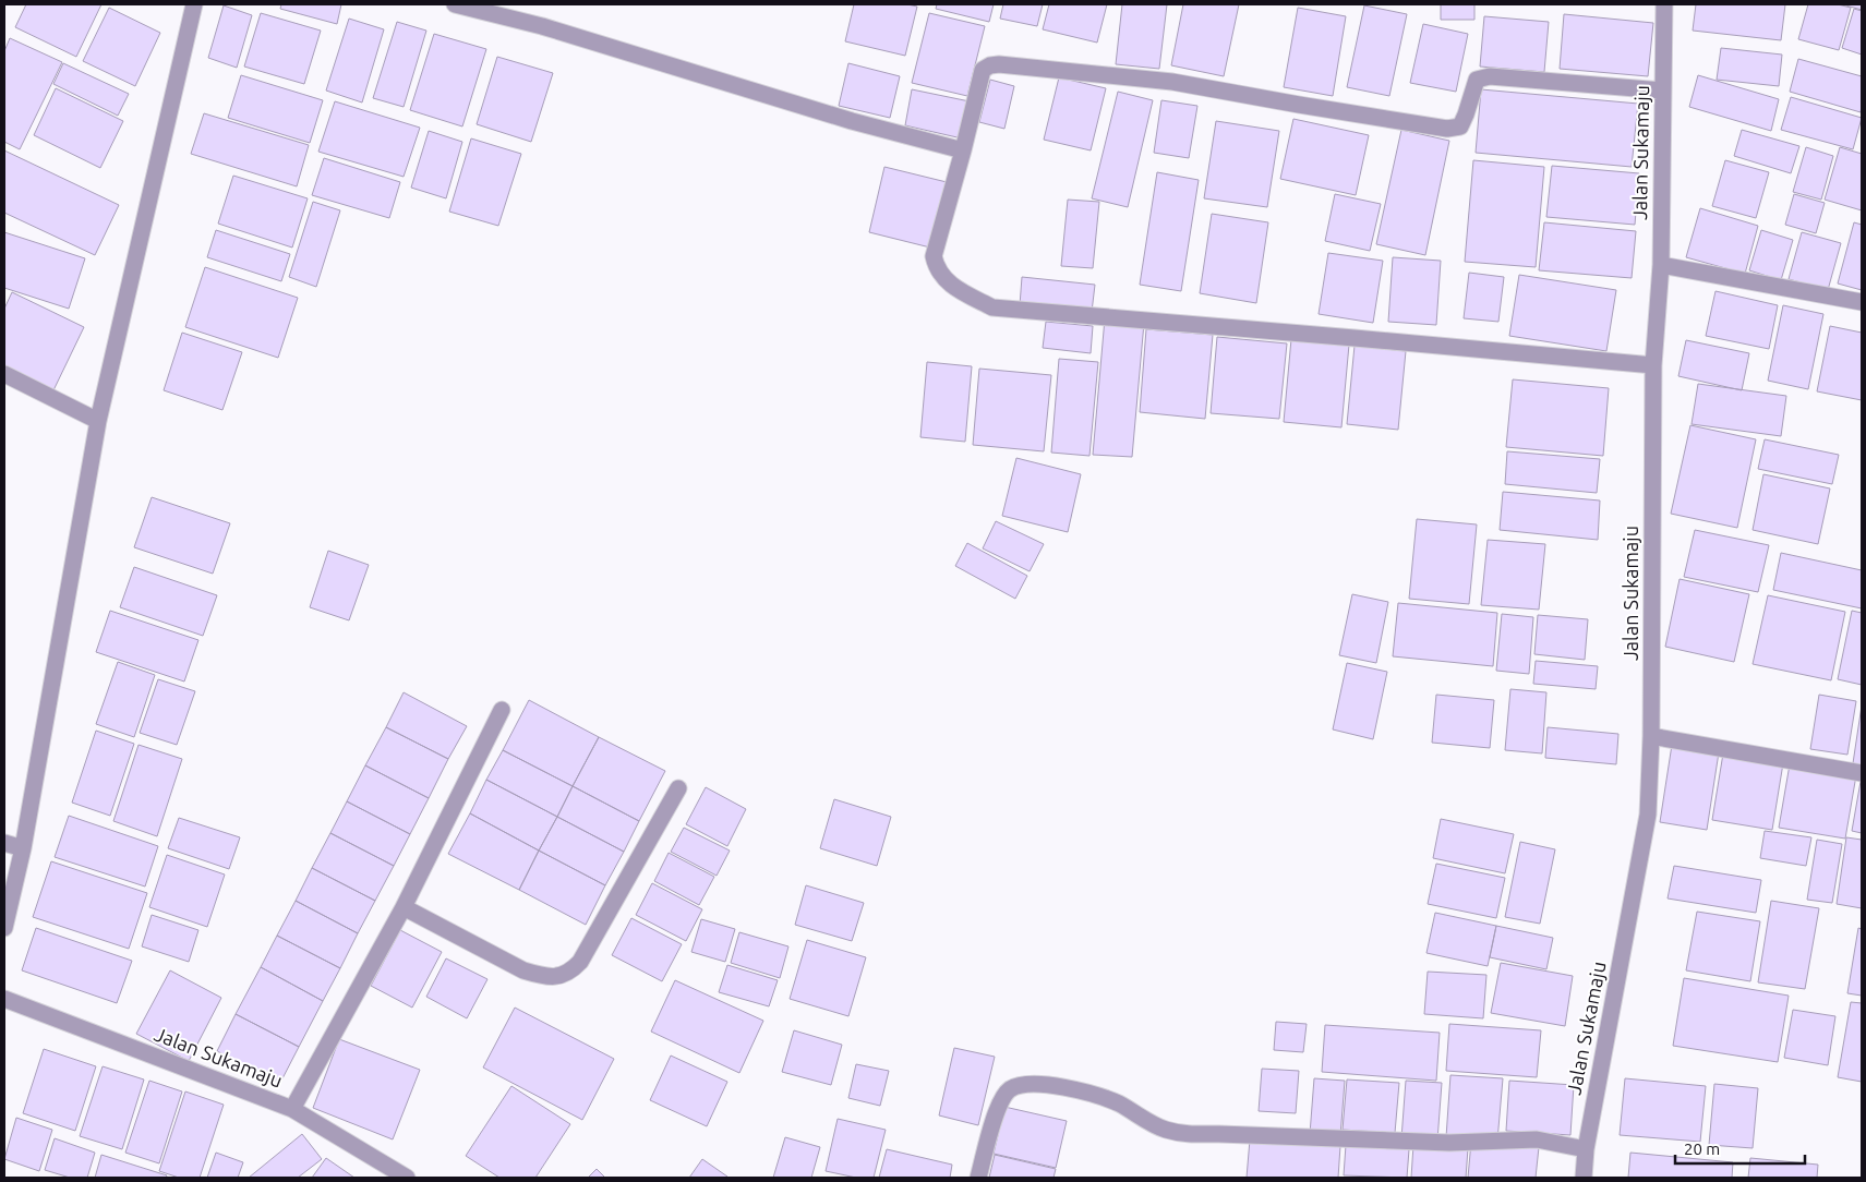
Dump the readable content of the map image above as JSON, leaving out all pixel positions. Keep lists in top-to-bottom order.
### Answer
{
  "streets": {
    "street": ["Jalan Sukamaju"]
  },
  "scale_bar": "20 m"
}
